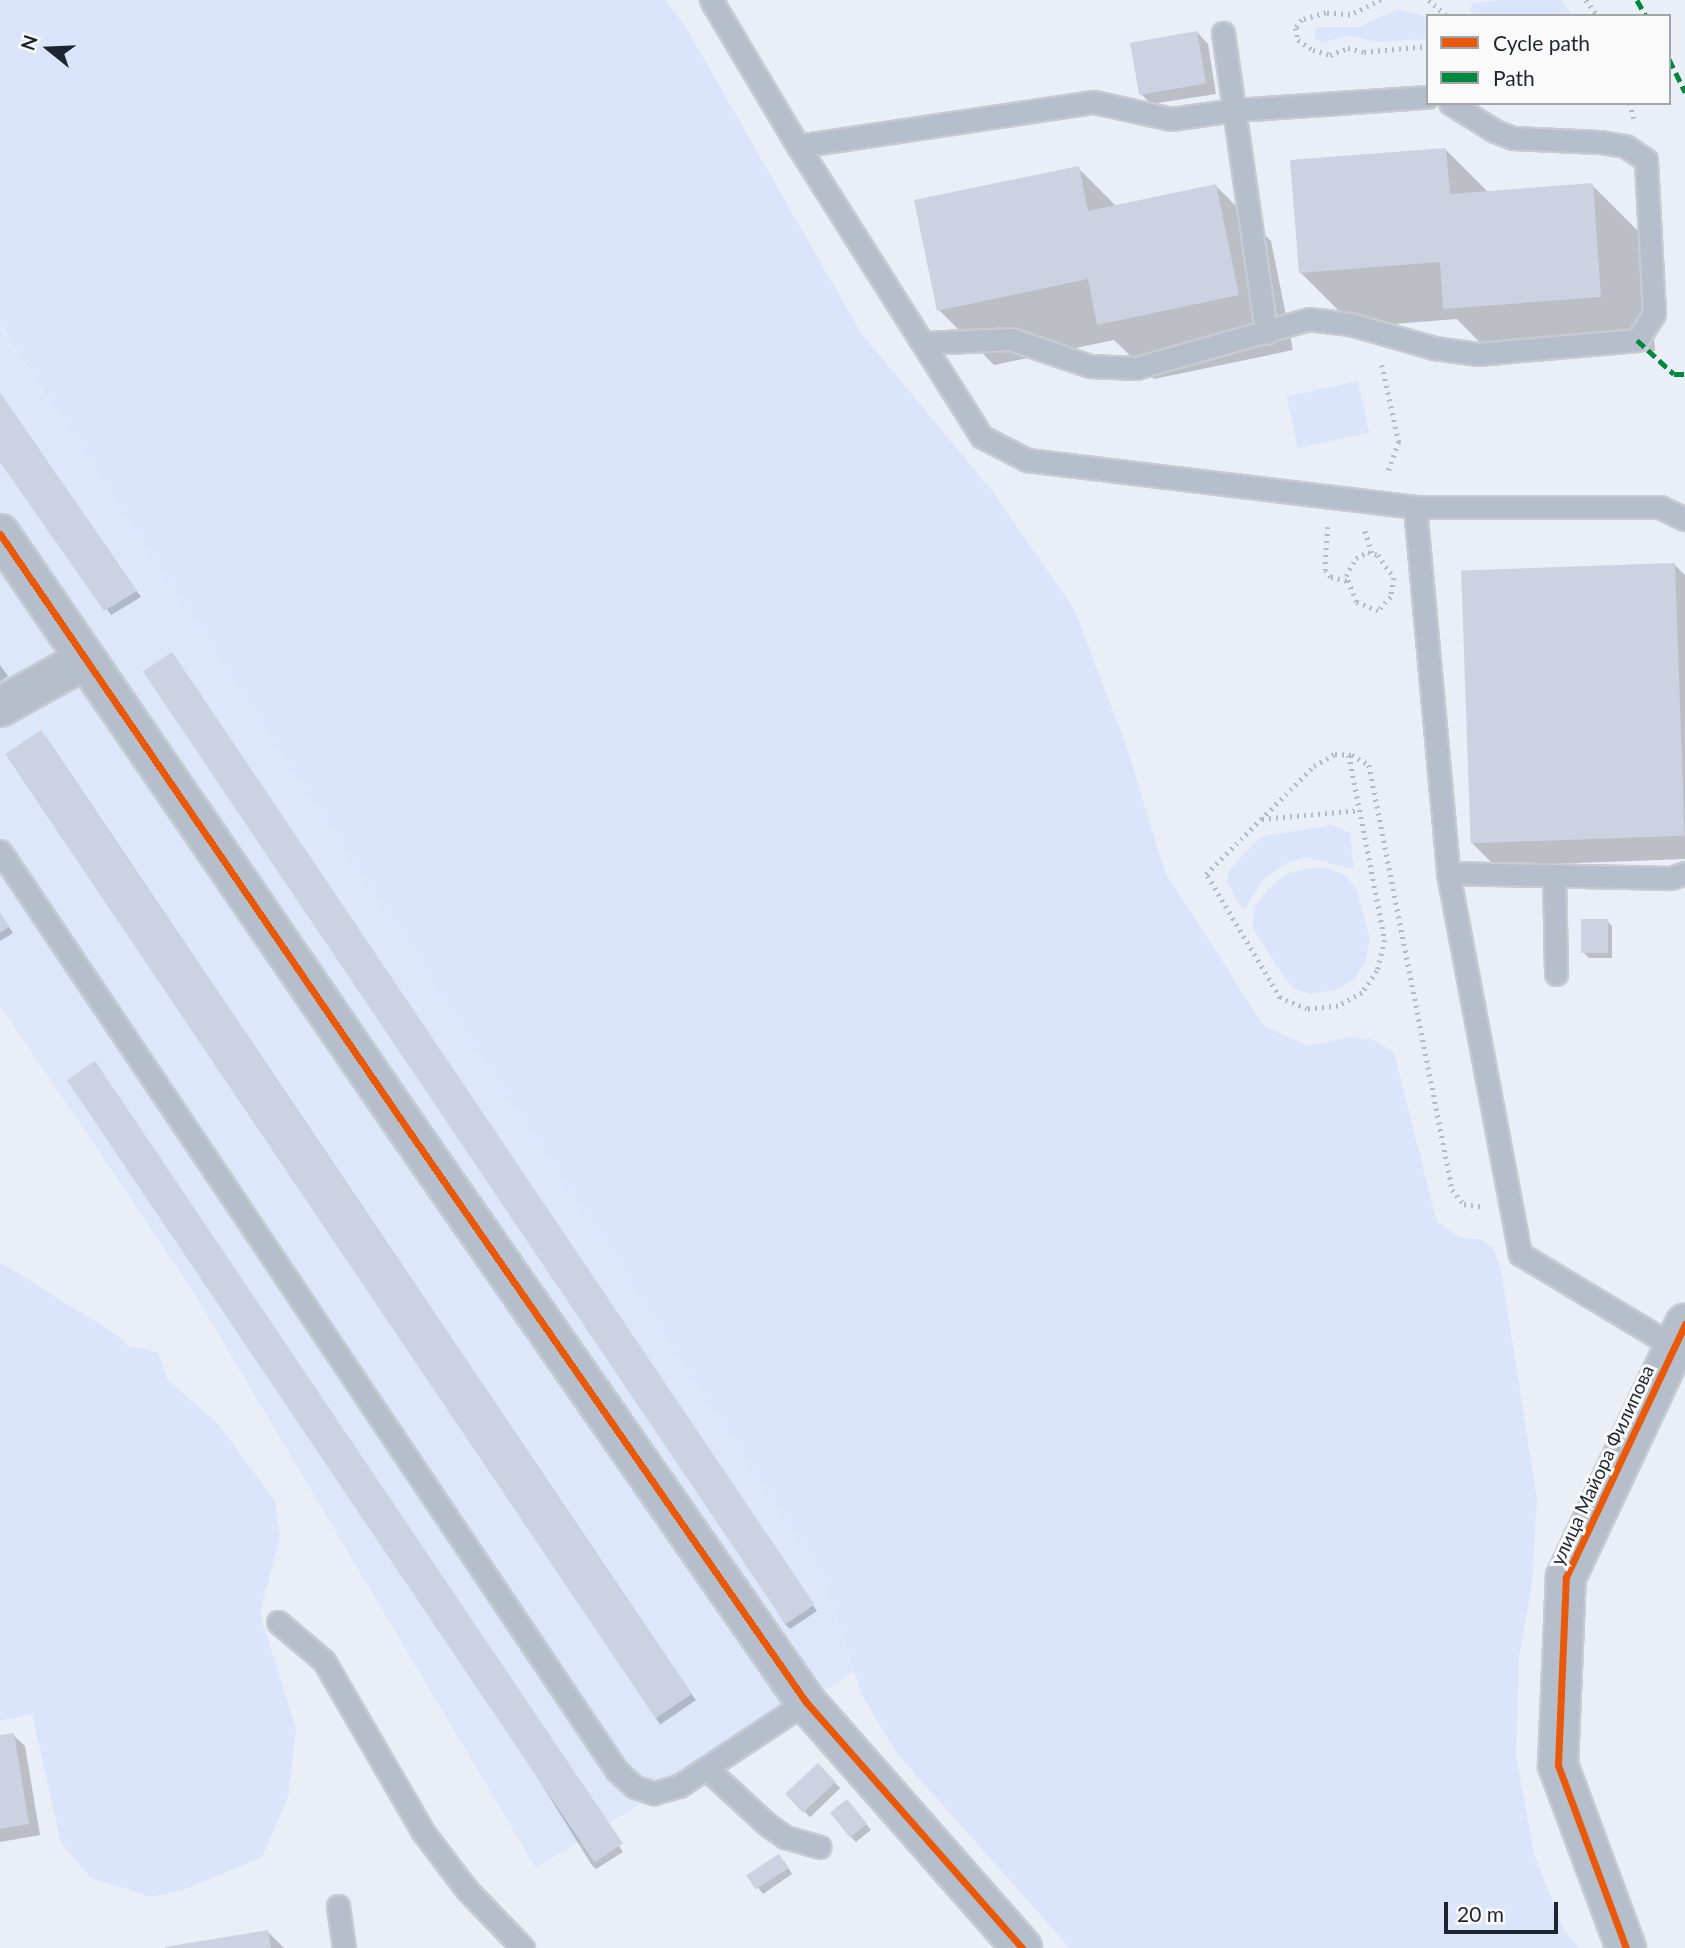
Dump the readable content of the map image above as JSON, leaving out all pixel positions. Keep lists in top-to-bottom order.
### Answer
{
  "streets": {
    "street": ["улица Майора Филипова"]
  },
  "legend": ["Cycle path", "Path"],
  "scale_bar": "20 m",
  "north": "left"
}
